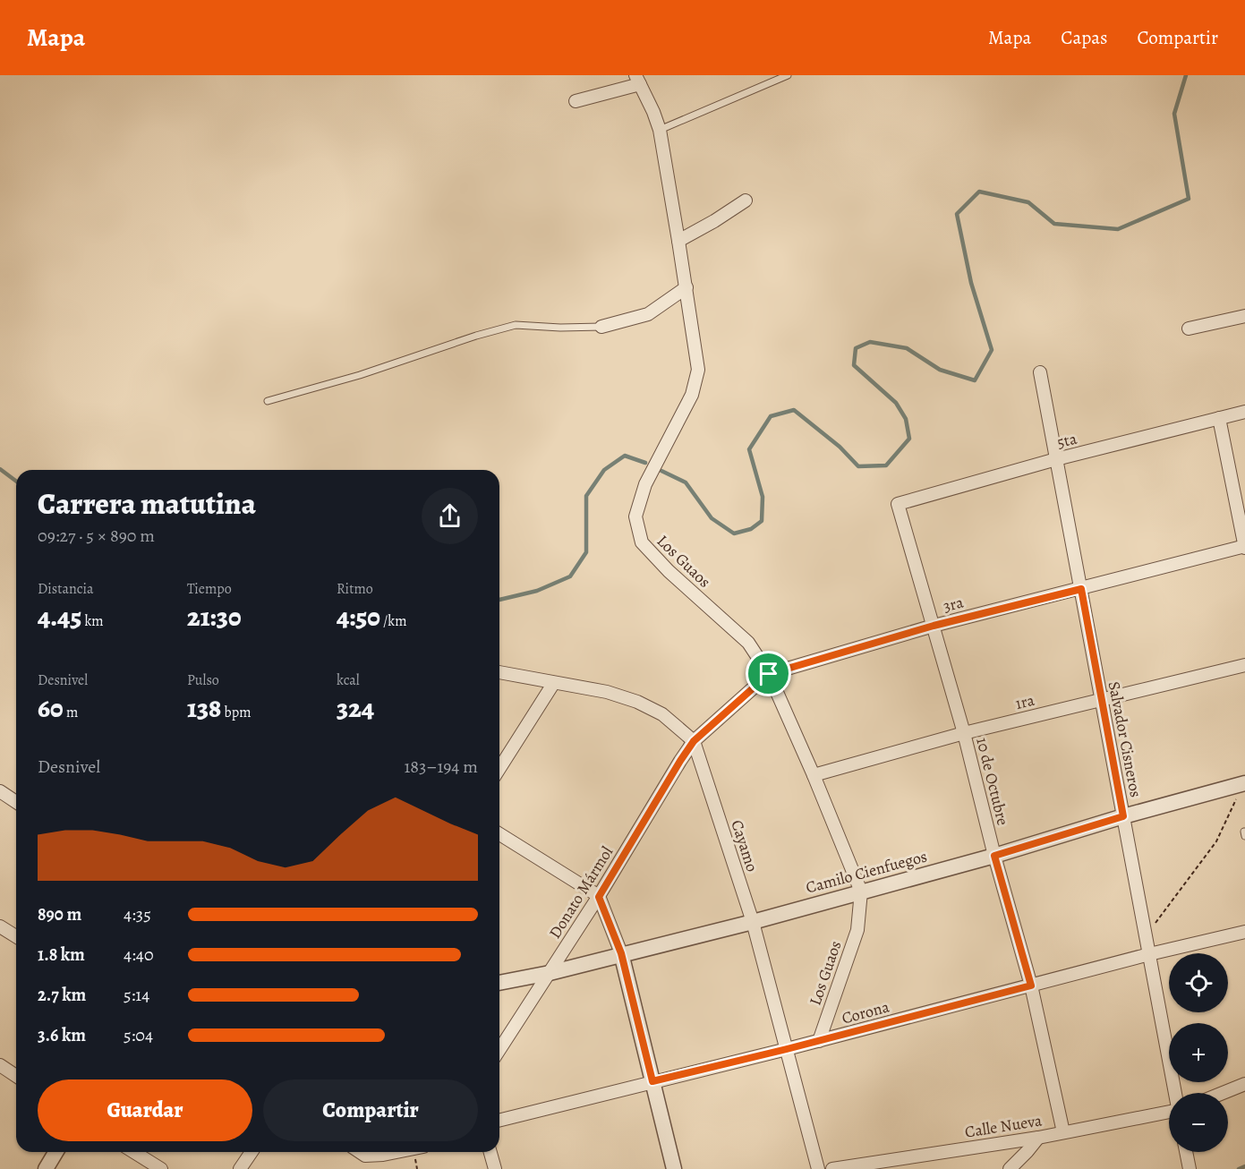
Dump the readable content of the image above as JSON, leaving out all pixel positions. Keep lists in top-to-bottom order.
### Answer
{
  "streets": {
    "street": [
      "5ta",
      "Los Guaos",
      "3ra",
      "1ra",
      "Salvador Cisneros",
      "10 de Octubre",
      "Cayamo",
      "Camilo Cienfuegos",
      "Donato Mármol",
      "Corona",
      "Calle Nueva"
    ]
  },
  "crossings": [
    ["5ta", "Salvador Cisneros"],
    ["5ta", "10 de Octubre"],
    ["Los Guaos", "3ra"],
    ["Los Guaos", "1ra"],
    ["Los Guaos", "Camilo Cienfuegos"],
    ["Los Guaos", "Corona"],
    ["3ra", "Salvador Cisneros"],
    ["3ra", "10 de Octubre"],
    ["3ra", "Cayamo"],
    ["3ra", "Donato Mármol"],
    ["1ra", "Salvador Cisneros"],
    ["1ra", "10 de Octubre"],
    ["Salvador Cisneros", "Camilo Cienfuegos"],
    ["Salvador Cisneros", "Corona"],
    ["10 de Octubre", "Camilo Cienfuegos"],
    ["10 de Octubre", "Corona"],
    ["10 de Octubre", "Calle Nueva"],
    ["Cayamo", "Camilo Cienfuegos"],
    ["Cayamo", "Donato Mármol"],
    ["Cayamo", "Corona"],
    ["Camilo Cienfuegos", "Donato Mármol"]
  ],
  "page": {
    "header": "Mapa",
    "nav": ["Mapa", "Capas", "Compartir"],
    "heading": ["Carrera matutina", "09:27 · 5 × 890 m"],
    "stats": [
      ["Distancia", "4.45 km"],
      ["Tiempo", "21:30"],
      ["Ritmo", "4:50 /km"],
      ["Desnivel", "60 m"],
      ["Pulso", "138 bpm"],
      ["kcal", "324"]
    ],
    "chart": ["Desnivel", "183–194 m"],
    "list": [
      {
        "name": "890 m",
        "note": "4:35"
      },
      {
        "name": "1.8 km",
        "note": "4:40"
      },
      {
        "name": "2.7 km",
        "note": "5:14"
      },
      {
        "name": "3.6 km",
        "note": "5:04"
      }
    ],
    "map_buttons": ["+", "−"],
    "buttons": ["Guardar", "Compartir"]
  }
}
